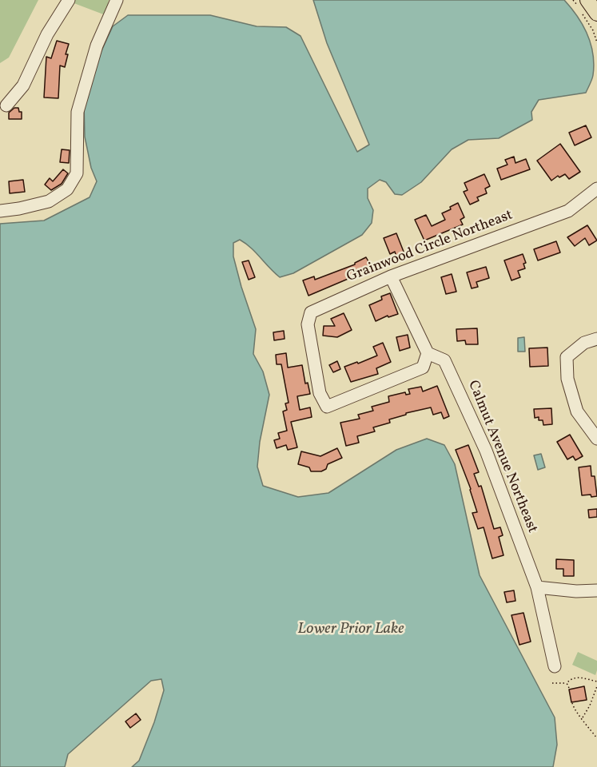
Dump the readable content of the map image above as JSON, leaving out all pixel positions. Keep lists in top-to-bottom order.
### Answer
{
  "streets": {
    "street": ["Grainwood Circle Northeast", "Calmut Avenue Northeast"]
  },
  "crossings": [
    ["Grainwood Circle Northeast", "Calmut Avenue Northeast"]
  ],
  "water": ["Lower Prior Lake"]
}
